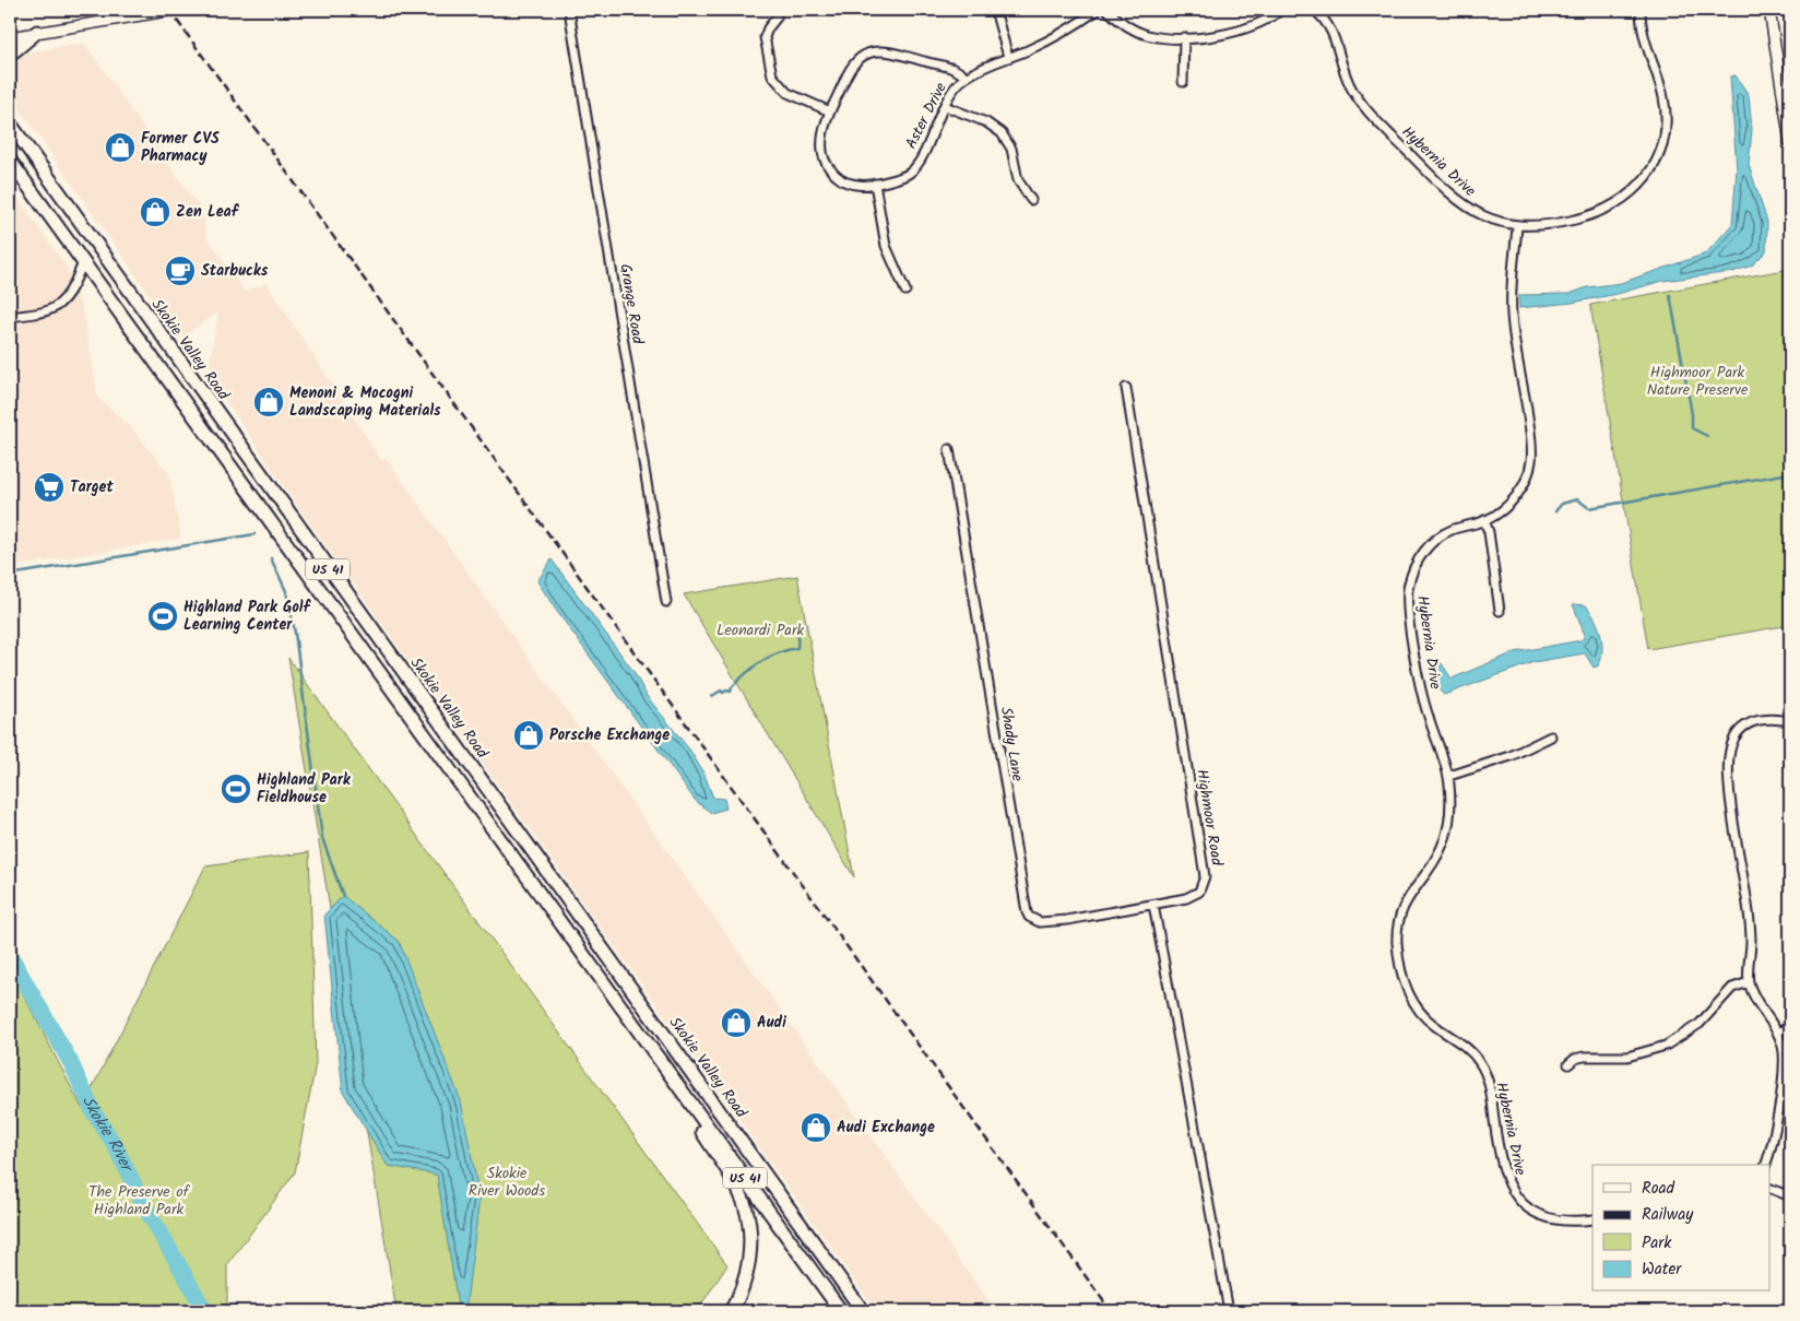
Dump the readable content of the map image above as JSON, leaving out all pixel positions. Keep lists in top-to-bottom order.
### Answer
{
  "streets": {
    "highway": ["Skokie Valley Road", "US 41"],
    "street": [
      "Aster Drive",
      "Hybernia Drive",
      "Grange Road",
      "Shady Lane",
      "Highmoor Road"
    ]
  },
  "crossings": [
    ["Shady Lane", "Highmoor Road"]
  ],
  "water": ["Skokie River"],
  "parks": [
    "Highmoor Park Nature Preserve",
    "Leonardi Park",
    "Skokie River Woods",
    "The Preserve of Highland Park"
  ],
  "places": {
    "shop": [
      "Former CVS Pharmacy",
      "Zen Leaf",
      "Menoni & Mocogni Landscaping Materials",
      "Porsche Exchange",
      "Audi",
      "Audi Exchange"
    ],
    "cafe": ["Starbucks"],
    "supermarket": ["Target"],
    "sports": ["Highland Park Golf Learning Center", "Highland Park Fieldhouse"]
  },
  "legend": [
    "Road",
    "Railway",
    "Park",
    "Water"
  ]
}
